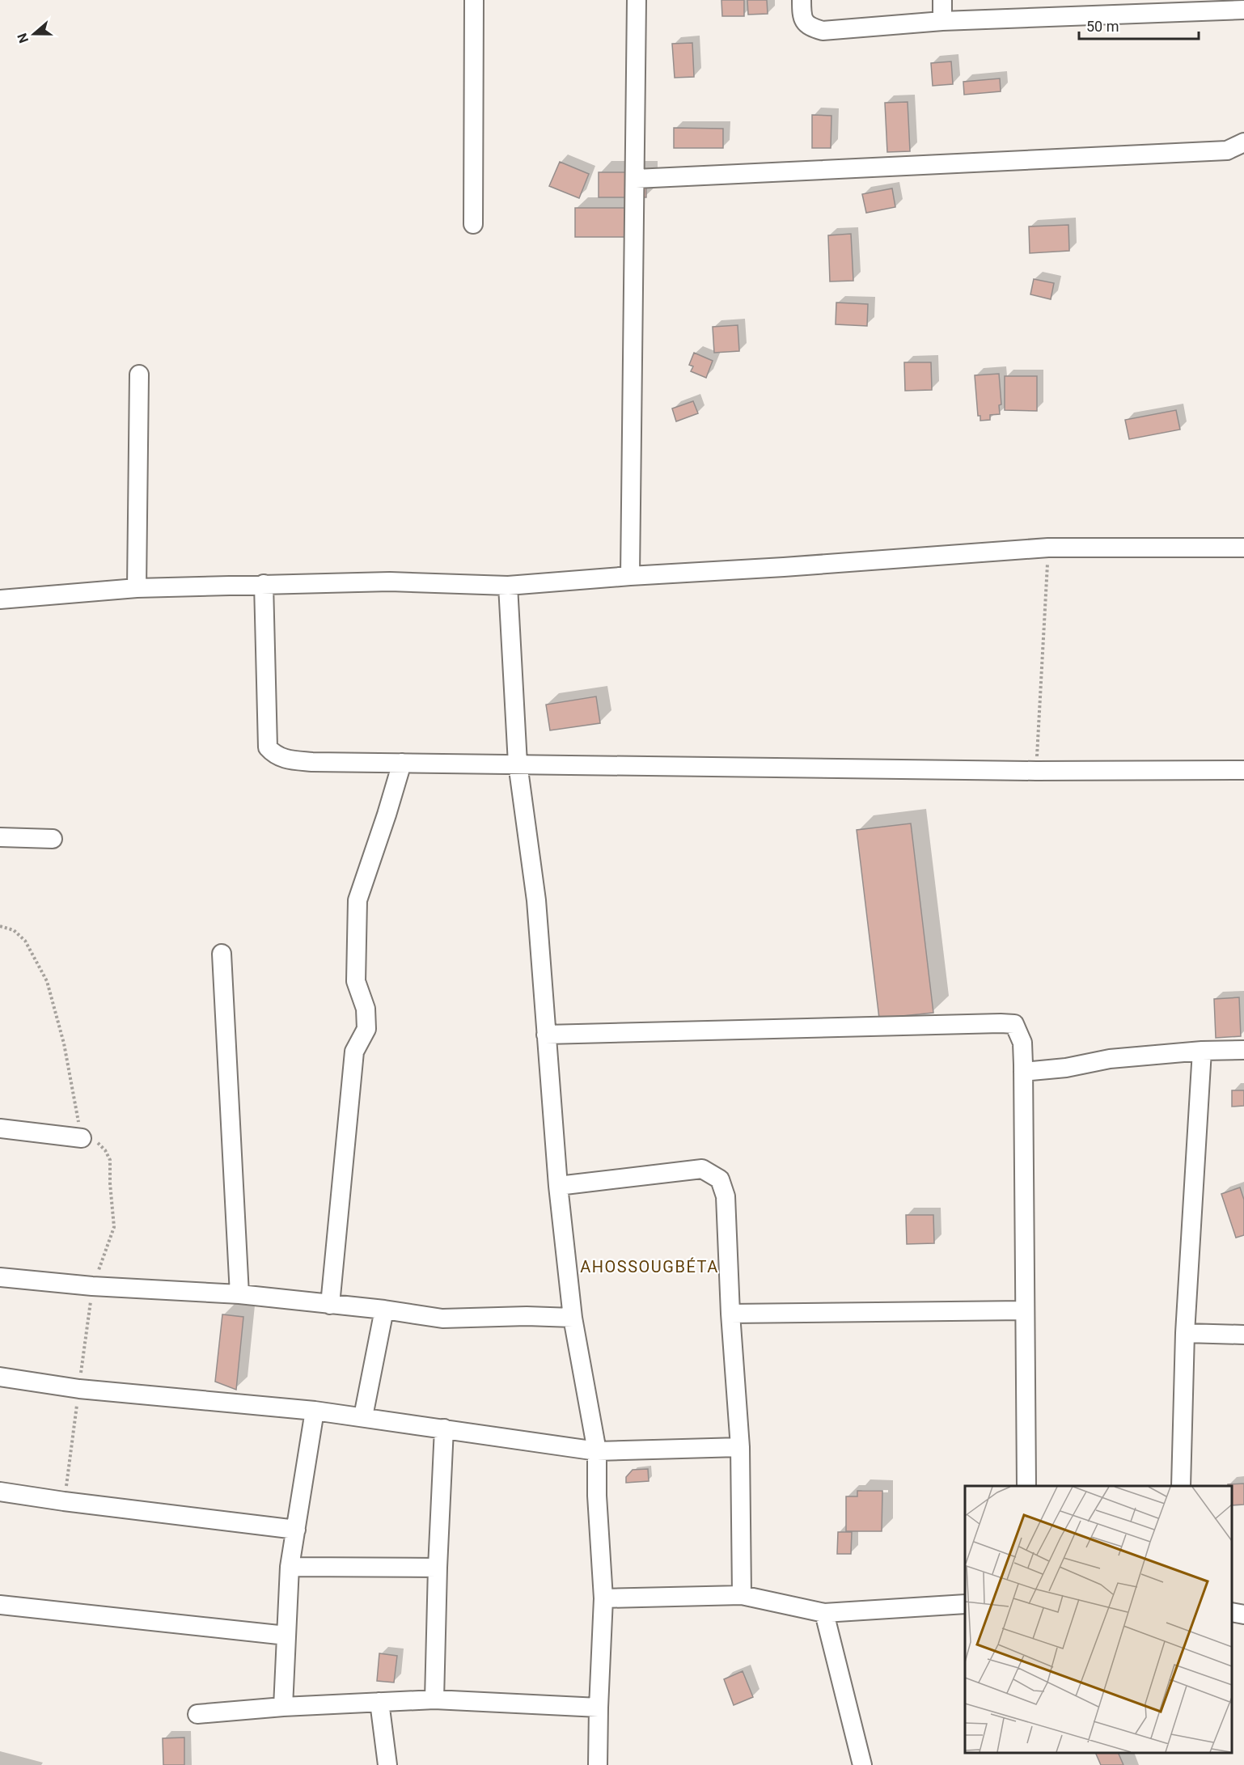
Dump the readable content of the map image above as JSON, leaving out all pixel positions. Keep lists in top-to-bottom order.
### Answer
{
  "districts": ["AHOSSOUGBÉTA"],
  "scale_bar": "50 m",
  "north": "left"
}
